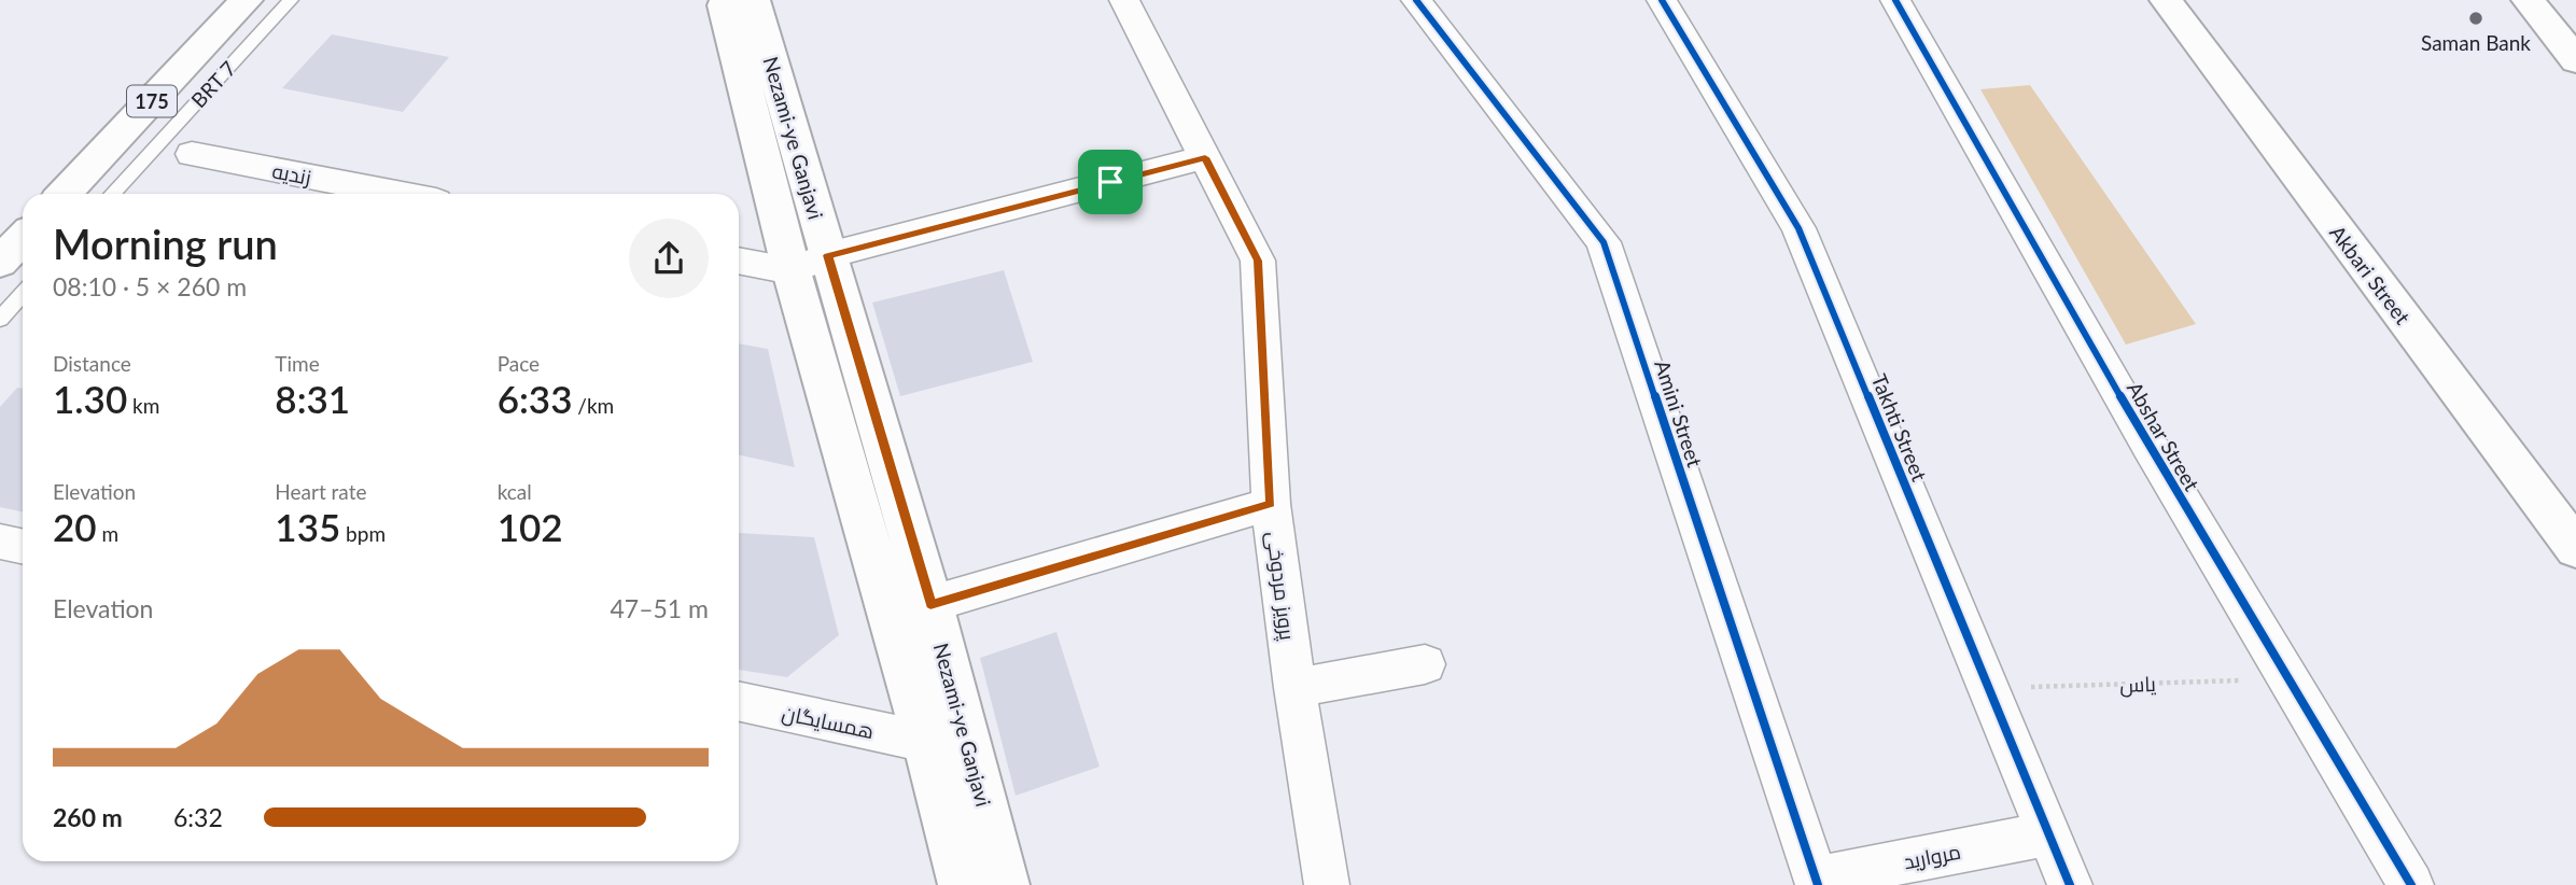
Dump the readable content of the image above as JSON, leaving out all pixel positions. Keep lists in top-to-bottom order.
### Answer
{
  "streets": {
    "street": [
      "175",
      "Nezami-ye Ganjavi",
      "زندیه",
      "Akbari Street",
      "Amini Street",
      "Takhti Street",
      "Abshar Street",
      "پرویز مردوخی",
      "همسایگان",
      "مروارید"
    ],
    "lane": ["BRT 7"],
    "path": ["یاس"]
  },
  "crossings": [
    ["Nezami-ye Ganjavi", "همسایگان"],
    ["Amini Street", "مروارید"],
    ["Takhti Street", "یاس"],
    ["Takhti Street", "مروارید"],
    ["Abshar Street", "یاس"]
  ],
  "places": ["Saman Bank"],
  "page": {
    "heading": ["Morning run", "08:10 · 5 × 260 m"],
    "stats": [
      ["Distance", "1.30 km"],
      ["Time", "8:31"],
      ["Pace", "6:33 /km"],
      ["Elevation", "20 m"],
      ["Heart rate", "135 bpm"],
      ["kcal", "102"]
    ],
    "chart": ["Elevation", "47–51 m"],
    "list": [
      {
        "name": "260 m",
        "note": "6:32"
      }
    ]
  }
}
